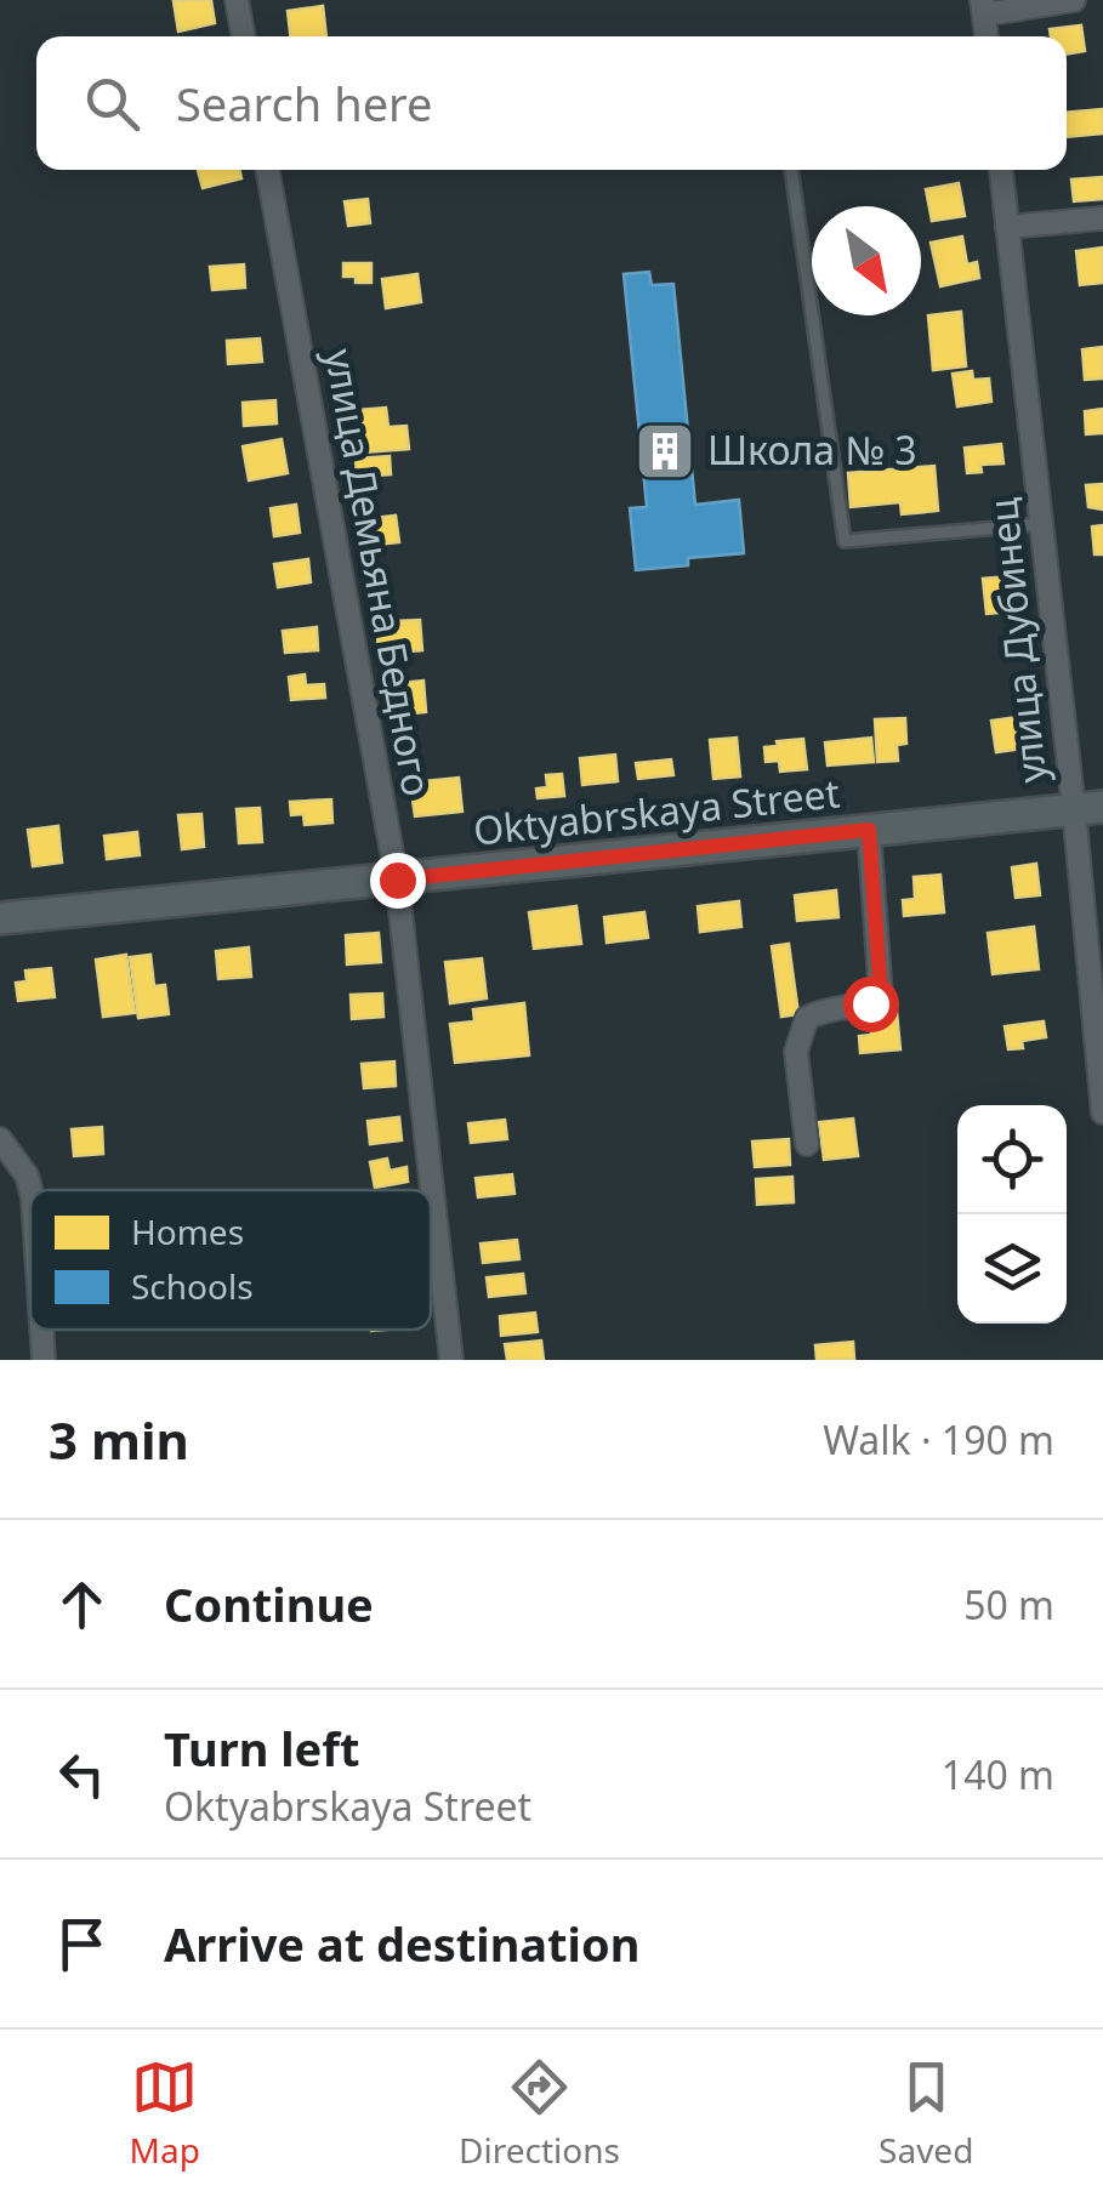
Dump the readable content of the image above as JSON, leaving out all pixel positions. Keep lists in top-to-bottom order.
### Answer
{
  "streets": {
    "main road": ["Oktyabrskaya Street"],
    "street": ["улица Демьяна Бедного", "улица Дубинец"]
  },
  "crossings": [
    ["улица Демьяна Бедного", "Oktyabrskaya Street"],
    ["улица Дубинец", "Oktyabrskaya Street"]
  ],
  "places": {
    "building": ["Школа № 3"]
  },
  "legend": ["Homes", "Schools"],
  "north": "bottom right",
  "page": {
    "search": "Search here",
    "heading": ["3 min", "Walk · 190 m"],
    "list": [
      ["Continue", "50 m"],
      ["Turn left", "Oktyabrskaya Street", "140 m"],
      "Arrive at destination"
    ],
    "nav": ["Map", "Directions", "Saved"]
  }
}
